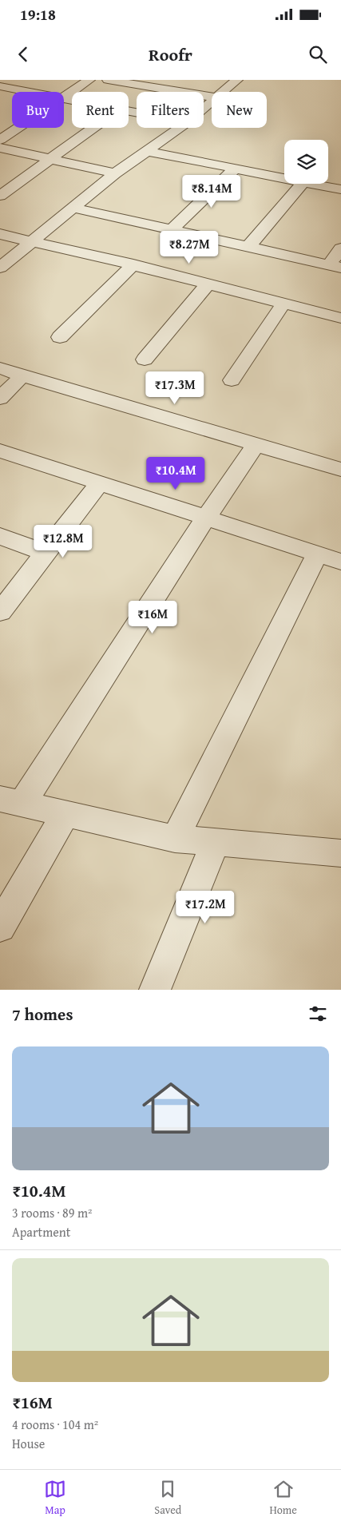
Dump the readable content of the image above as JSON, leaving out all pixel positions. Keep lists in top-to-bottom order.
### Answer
{
  "page": {
    "status": "19:18",
    "header": "Roofr",
    "chip": [
      "Buy",
      "Rent",
      "Filters",
      "New"
    ],
    "price": [
      "₹8.14M",
      "₹8.27M",
      "₹17.3M",
      "₹10.4M",
      "₹12.8M",
      "₹16M",
      "₹17.2M"
    ],
    "heading": "7 homes",
    "list": [
      {
        "name": "₹10.4M",
        "note": "3 rooms · 89 m² · Apartment"
      },
      {
        "name": "₹16M",
        "note": "4 rooms · 104 m² · House"
      }
    ],
    "tabs": ["Map", "Saved", "Home"]
  }
}
